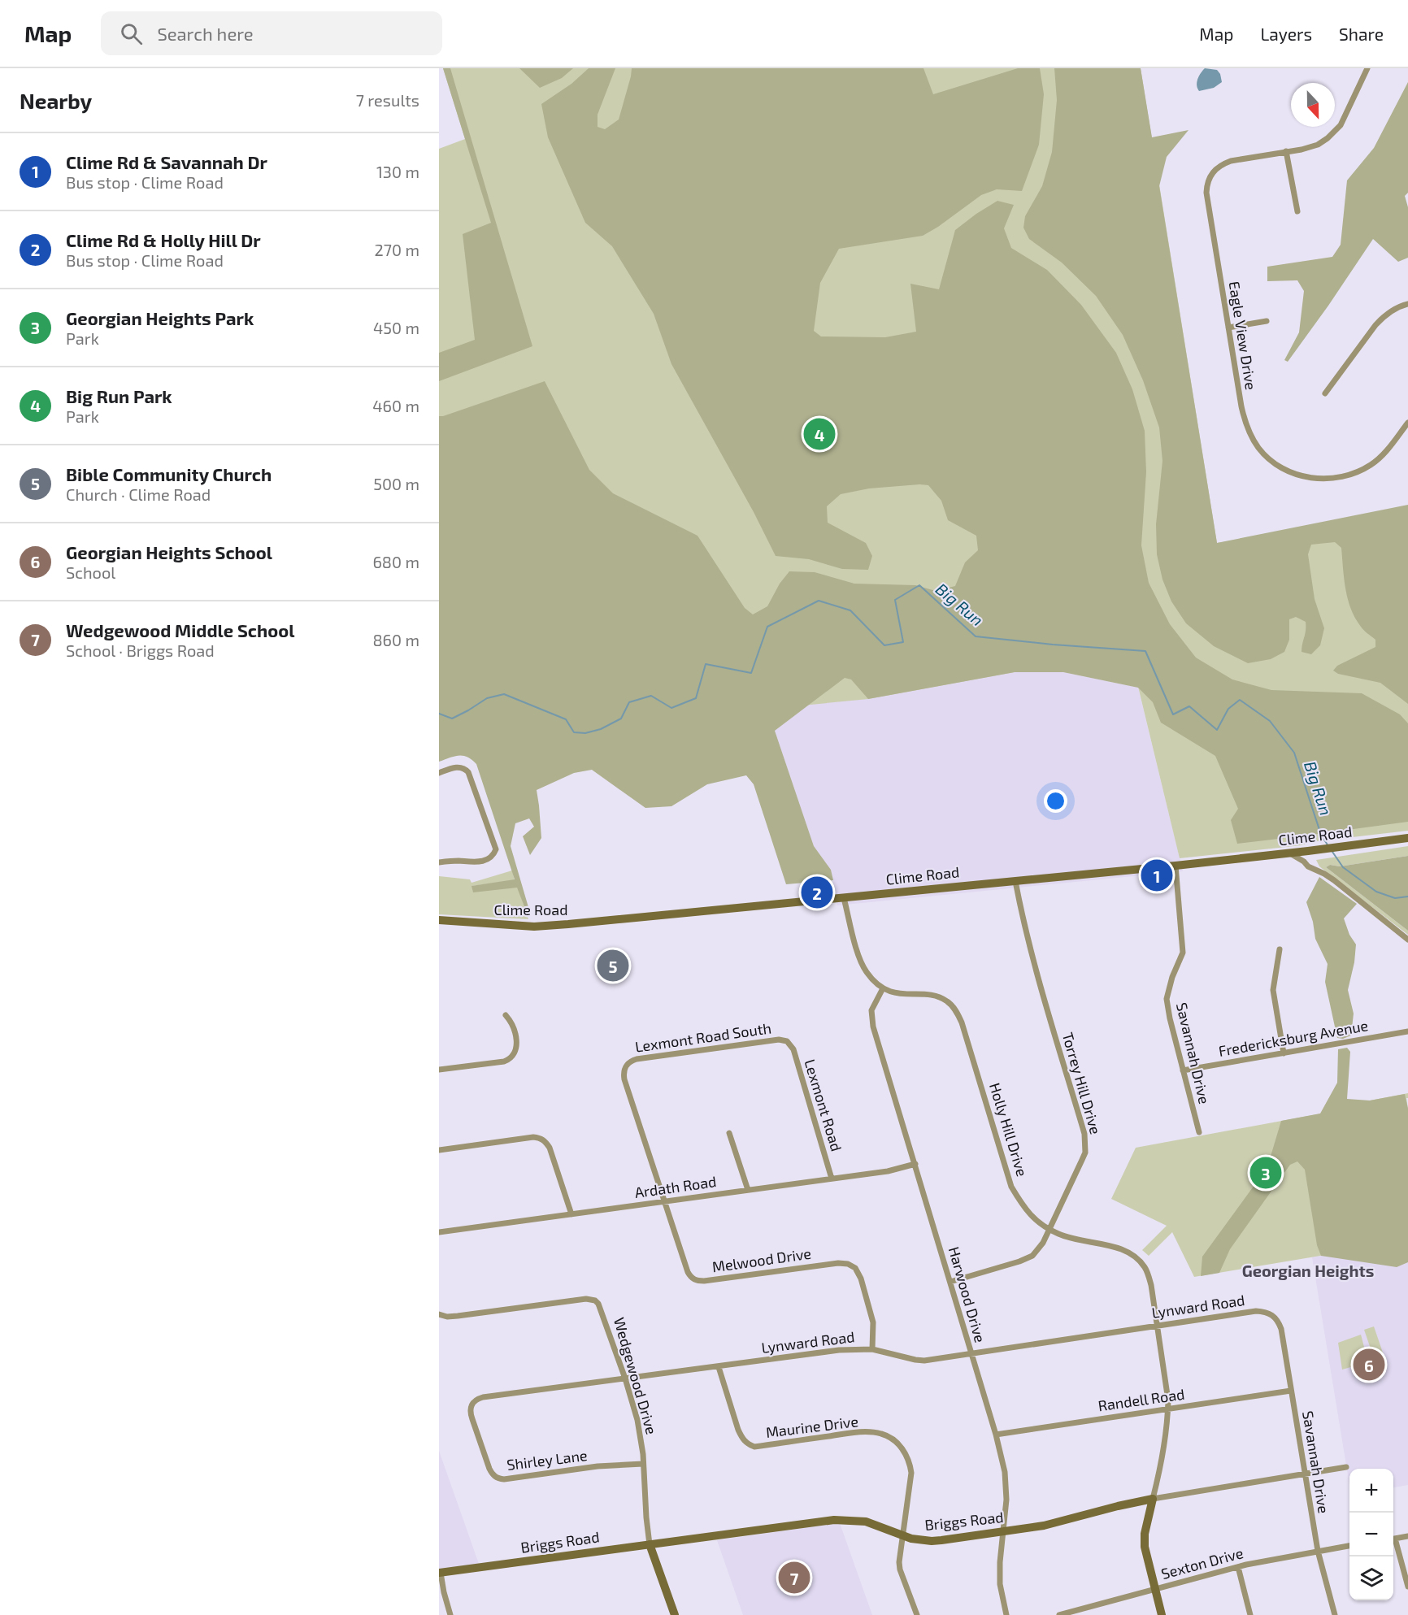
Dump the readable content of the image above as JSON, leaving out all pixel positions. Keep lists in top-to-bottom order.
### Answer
{
  "streets": {
    "main road": [
      "Clime Road",
      "Holly Hill Drive",
      "Wedgewood Drive",
      "Briggs Road"
    ],
    "street": [
      "Eagle View Drive",
      "Lexmont Road South",
      "Fredericksburg Avenue",
      "Savannah Drive",
      "Torrey Hill Drive",
      "Lexmont Road",
      "Ardath Road",
      "Melwood Drive",
      "Harwood Drive",
      "Lynward Road",
      "Randell Road",
      "Maurine Drive",
      "Shirley Lane",
      "Sexton Drive"
    ]
  },
  "crossings": [
    ["Clime Road", "Savannah Drive"],
    ["Clime Road", "Torrey Hill Drive"],
    ["Lexmont Road South", "Lexmont Road"],
    ["Lexmont Road South", "Melwood Drive"],
    ["Fredericksburg Avenue", "Savannah Drive"],
    ["Savannah Drive", "Lynward Road"],
    ["Savannah Drive", "Randell Road"],
    ["Savannah Drive", "Briggs Road"],
    ["Savannah Drive", "Sexton Drive"],
    ["Torrey Hill Drive", "Holly Hill Drive"],
    ["Torrey Hill Drive", "Harwood Drive"],
    ["Lexmont Road", "Ardath Road"],
    ["Holly Hill Drive", "Harwood Drive"],
    ["Holly Hill Drive", "Lynward Road"],
    ["Holly Hill Drive", "Randell Road"],
    ["Holly Hill Drive", "Briggs Road"],
    ["Holly Hill Drive", "Sexton Drive"],
    ["Ardath Road", "Melwood Drive"],
    ["Ardath Road", "Harwood Drive"],
    ["Melwood Drive", "Lynward Road"],
    ["Harwood Drive", "Lynward Road"],
    ["Harwood Drive", "Randell Road"],
    ["Harwood Drive", "Briggs Road"],
    ["Lynward Road", "Wedgewood Drive"],
    ["Lynward Road", "Maurine Drive"],
    ["Lynward Road", "Shirley Lane"],
    ["Wedgewood Drive", "Shirley Lane"],
    ["Wedgewood Drive", "Briggs Road"],
    ["Maurine Drive", "Briggs Road"]
  ],
  "districts": ["Georgian Heights"],
  "water": ["Big Run"],
  "north": "bottom",
  "page": {
    "header": "Map",
    "search": "Search here",
    "nav": ["Map", "Layers", "Share"],
    "heading": ["Nearby", "7 results"],
    "list": [
      {
        "mark": "1",
        "name": "Clime Rd & Savannah Dr",
        "note": "Bus stop · Clime Road",
        "value": "130 m"
      },
      {
        "mark": "2",
        "name": "Clime Rd & Holly Hill Dr",
        "note": "Bus stop · Clime Road",
        "value": "270 m"
      },
      {
        "mark": "3",
        "name": "Georgian Heights Park",
        "note": "Park",
        "value": "450 m"
      },
      {
        "mark": "4",
        "name": "Big Run Park",
        "note": "Park",
        "value": "460 m"
      },
      {
        "mark": "5",
        "name": "Bible Community Church",
        "note": "Church · Clime Road",
        "value": "500 m"
      },
      {
        "mark": "6",
        "name": "Georgian Heights School",
        "note": "School",
        "value": "680 m"
      },
      {
        "mark": "7",
        "name": "Wedgewood Middle School",
        "note": "School · Briggs Road",
        "value": "860 m"
      }
    ],
    "pins": [
      "4",
      "1",
      "2",
      "5",
      "3",
      "6",
      "7"
    ],
    "map_buttons": ["+", "−"]
  }
}
